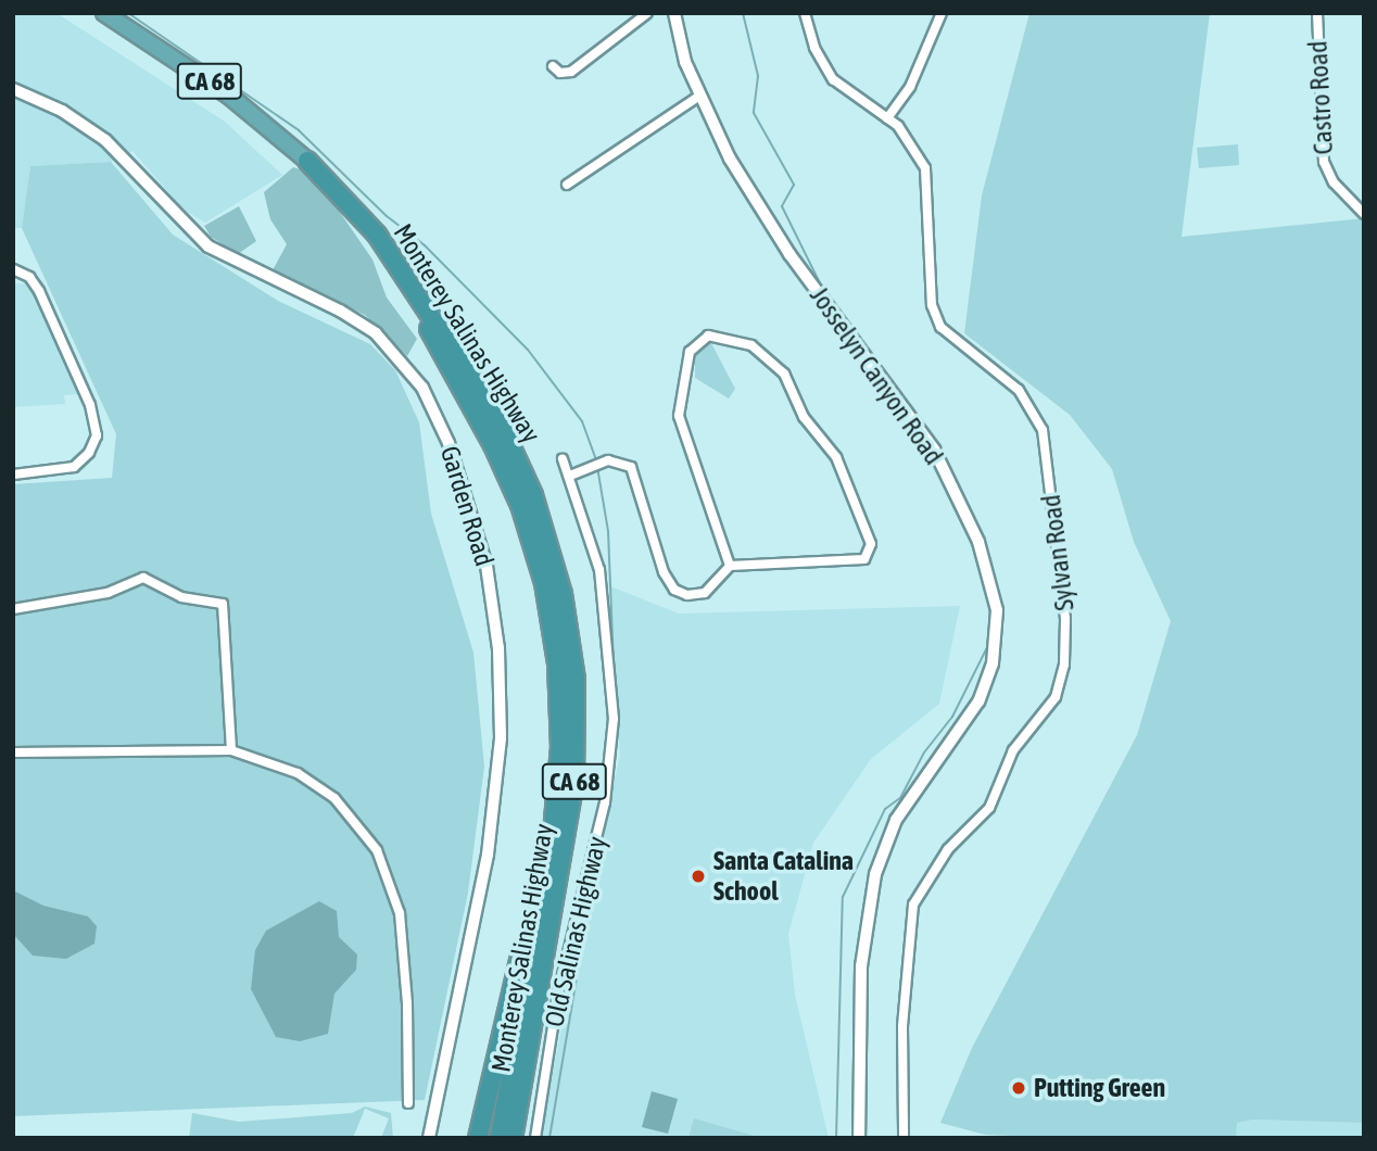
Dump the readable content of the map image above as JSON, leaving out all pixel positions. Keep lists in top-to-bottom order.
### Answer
{
  "streets": {
    "highway": ["CA 68", "Monterey Salinas Highway"],
    "street": [
      "Castro Road",
      "Josselyn Canyon Road",
      "Garden Road",
      "Sylvan Road",
      "Old Salinas Highway"
    ]
  },
  "crossings": [
    ["CA 68", "Monterey Salinas Highway"]
  ],
  "places": ["Santa Catalina School", "Putting Green"]
}
